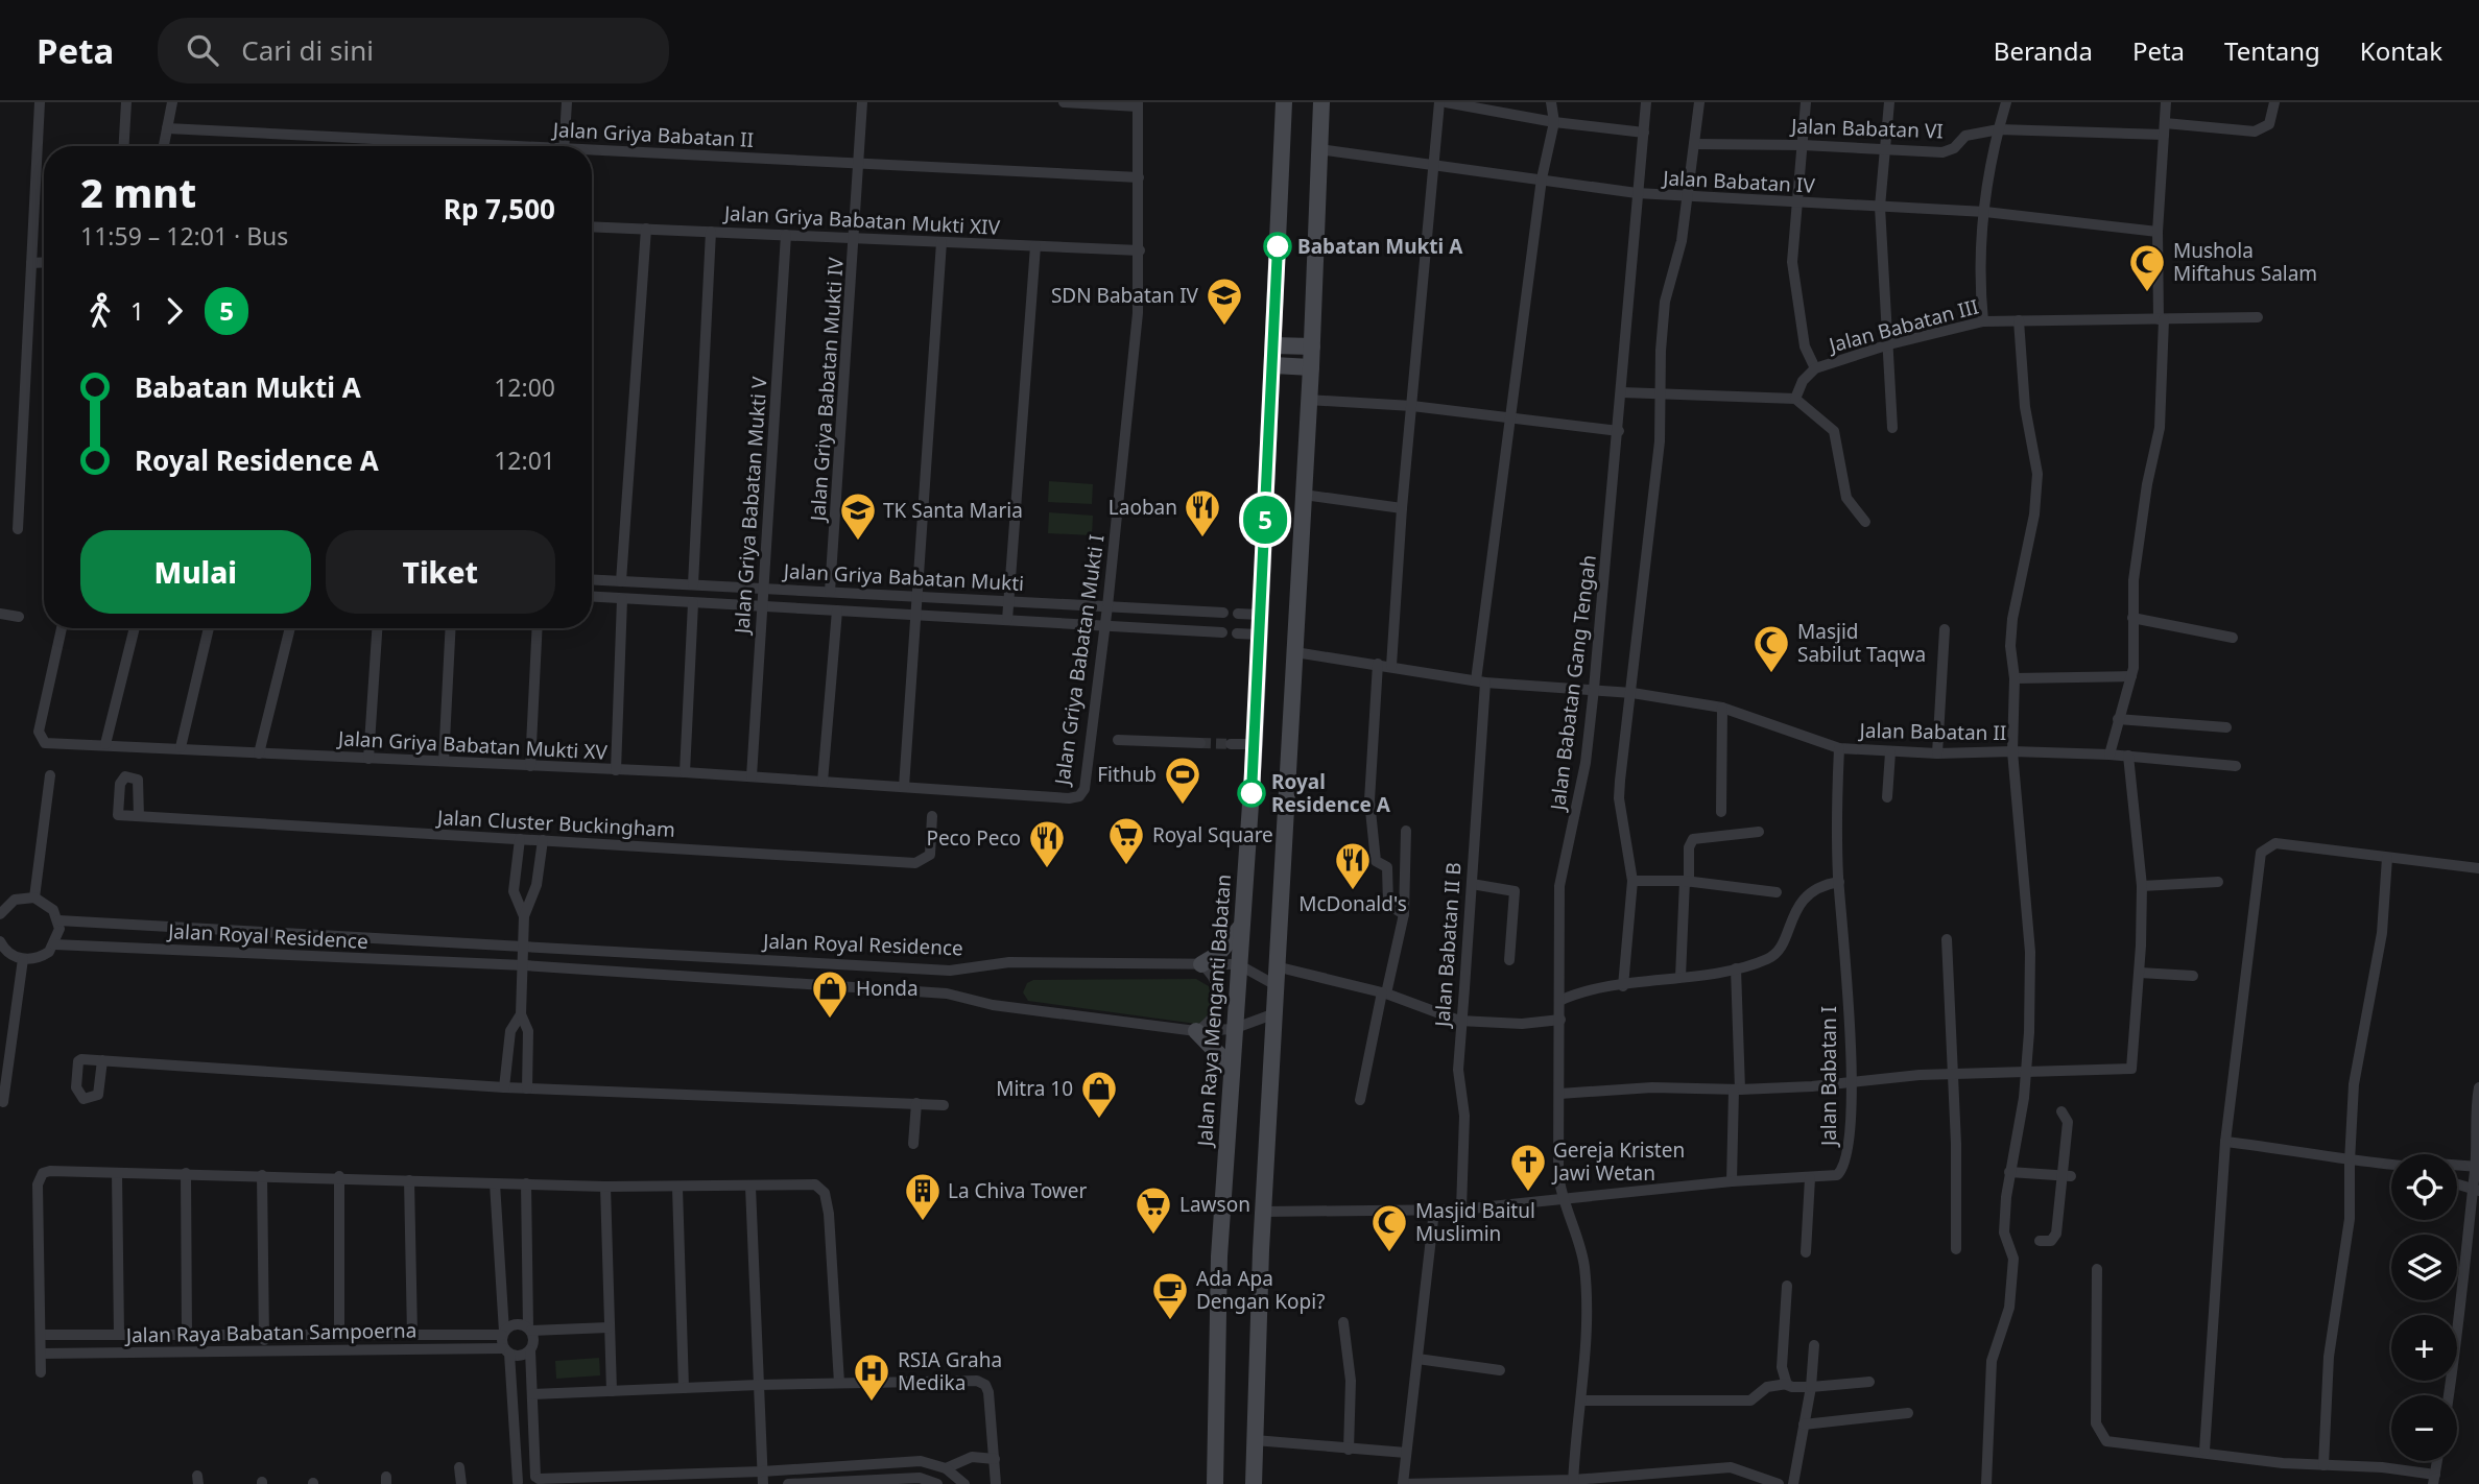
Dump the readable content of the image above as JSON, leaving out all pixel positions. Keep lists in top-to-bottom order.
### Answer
{
  "streets": {
    "main road": ["Jalan Raya Menganti Babatan"],
    "street": [
      "Jalan Babatan VI",
      "Jalan Griya Babatan II",
      "Jalan Babatan IV",
      "Jalan Griya Babatan Mukti XIV",
      "Jalan Babatan III",
      "Jalan Griya Babatan Mukti IV",
      "Jalan Griya Babatan Mukti V",
      "Jalan Griya Babatan Mukti",
      "Jalan Griya Babatan Mukti I",
      "Jalan Babatan Gang Tengah",
      "Jalan Babatan II",
      "Jalan Griya Babatan Mukti XV",
      "Jalan Cluster Buckingham",
      "Jalan Royal Residence",
      "Jalan Babatan II B",
      "Jalan Babatan I",
      "Jalan Raya Babatan Sampoerna"
    ]
  },
  "crossings": [
    ["Jalan Griya Babatan II", "Jalan Griya Babatan Mukti IV"],
    ["Jalan Griya Babatan II", "Jalan Griya Babatan Mukti I"],
    ["Jalan Babatan IV", "Jalan Babatan Gang Tengah"],
    ["Jalan Babatan IV", "Jalan Babatan II B"],
    ["Jalan Babatan IV", "Jalan Raya Menganti Babatan"],
    ["Jalan Griya Babatan Mukti XIV", "Jalan Griya Babatan Mukti IV"],
    ["Jalan Griya Babatan Mukti XIV", "Jalan Griya Babatan Mukti V"],
    ["Jalan Griya Babatan Mukti XIV", "Jalan Griya Babatan Mukti I"],
    ["Jalan Griya Babatan Mukti IV", "Jalan Griya Babatan Mukti"],
    ["Jalan Griya Babatan Mukti V", "Jalan Griya Babatan Mukti"],
    ["Jalan Griya Babatan Mukti V", "Jalan Griya Babatan Mukti XV"],
    ["Jalan Griya Babatan Mukti", "Jalan Griya Babatan Mukti I"],
    ["Jalan Griya Babatan Mukti I", "Jalan Griya Babatan Mukti XV"],
    ["Jalan Babatan Gang Tengah", "Jalan Babatan II"],
    ["Jalan Babatan Gang Tengah", "Jalan Royal Residence"],
    ["Jalan Babatan Gang Tengah", "Jalan Babatan I"],
    ["Jalan Babatan II", "Jalan Babatan II B"],
    ["Jalan Babatan II", "Jalan Raya Menganti Babatan"],
    ["Jalan Babatan II", "Jalan Babatan I"],
    ["Jalan Royal Residence", "Jalan Babatan II B"],
    ["Jalan Royal Residence", "Jalan Raya Menganti Babatan"],
    ["Jalan Babatan II B", "Jalan Babatan I"],
    ["Jalan Raya Menganti Babatan", "Jalan Babatan I"]
  ],
  "places": {
    "other": ["Babatan Mukti A", "Royal Residence A"],
    "mosque": ["Mushola Miftahus Salam", "Masjid Sabilut Taqwa", "Masjid Baitul Muslimin"],
    "school or university": ["SDN Babatan IV", "TK Santa Maria"],
    "restaurant": ["Laoban", "Peco Peco", "McDonald's"],
    "sports": ["Fithub"],
    "supermarket": ["Royal Square", "Lawson"],
    "shop": ["Honda", "Mitra 10"],
    "church": ["Gereja Kristen Jawi Wetan"],
    "building": ["La Chiva Tower"],
    "cafe": ["Ada Apa Dengan Kopi?"],
    "hospital": ["RSIA Graha Medika"]
  },
  "lines": ["bus line 5"],
  "page": {
    "header": "Peta",
    "search": "Cari di sini",
    "nav": [
      "Beranda",
      "Peta",
      "Tentang",
      "Kontak"
    ],
    "on_map": "5",
    "heading": ["2 mnt", "11:59 – 12:01 · Bus", "Rp 7,500"],
    "legs": ["1", "5"],
    "list": [
      {
        "name": "Babatan Mukti A",
        "value": "12:00"
      },
      {
        "name": "Royal Residence A",
        "value": "12:01"
      }
    ],
    "buttons": ["Mulai", "Tiket"],
    "map_buttons": ["+", "−"]
  }
}
